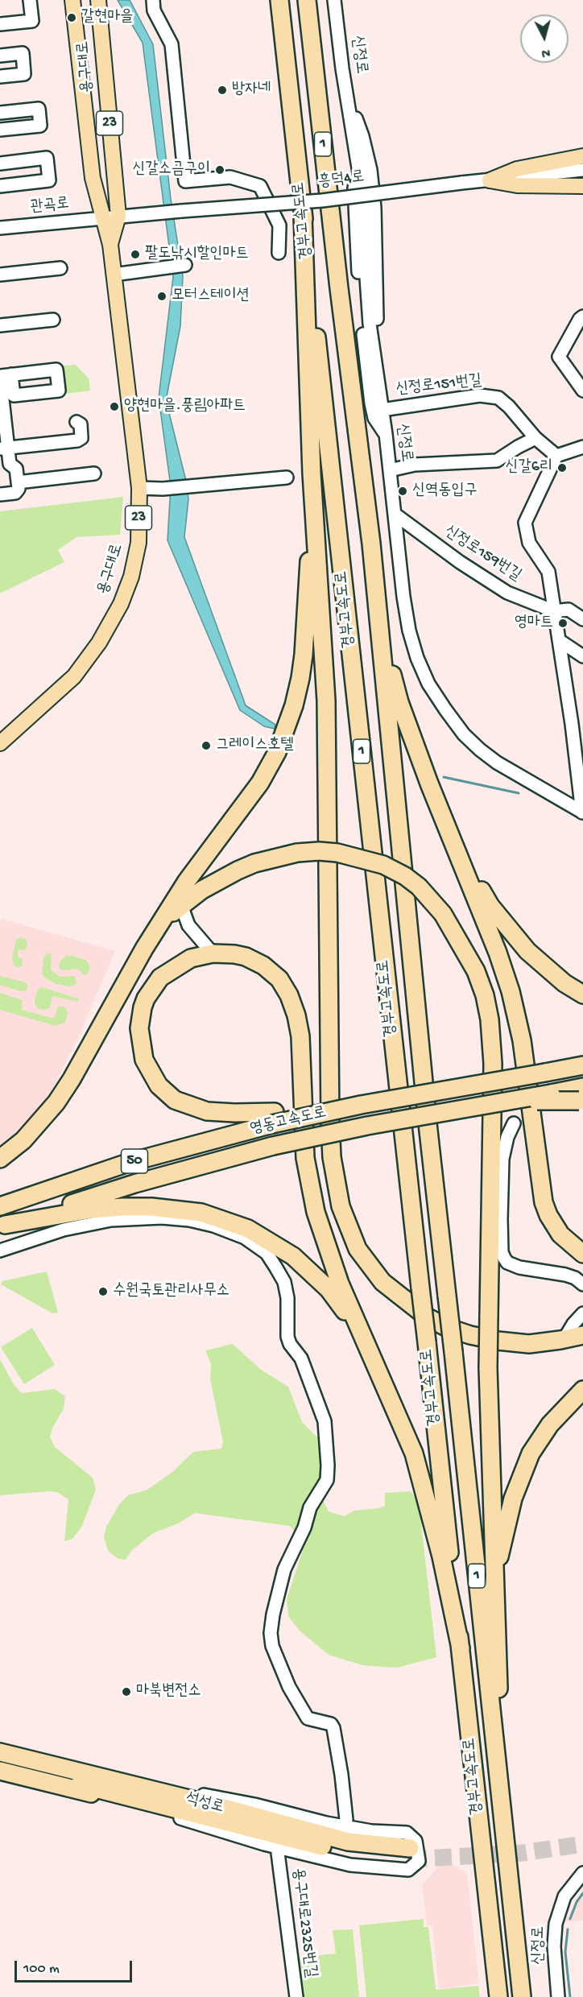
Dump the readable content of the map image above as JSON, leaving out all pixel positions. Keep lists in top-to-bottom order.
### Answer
{
  "streets": {
    "highway": [
      "1",
      "경부고속도로",
      "영동고속도로",
      "50",
      "석성로"
    ],
    "main road": ["용구대로", "23"],
    "street": [
      "신정로",
      "흥덕4로",
      "관곡로",
      "신정로151번길",
      "신정로159번길",
      "용구대로2325번길"
    ]
  },
  "crossings": [
    ["신정로", "신정로159번길"],
    ["용구대로", "흥덕4로"],
    ["용구대로", "관곡로"],
    ["흥덕4로", "관곡로"]
  ],
  "places": [
    "갈현마을",
    "방자네",
    "신갈소금구이",
    "팔도낚시할인마트",
    "모터스테이션",
    "양현마을.풍림아파트",
    "신갈6리",
    "신역동입구",
    "영마트",
    "그레이스호텔",
    "수원국토관리사무소",
    "마북변전소"
  ],
  "scale_bar": "100 m",
  "north": "bottom"
}
